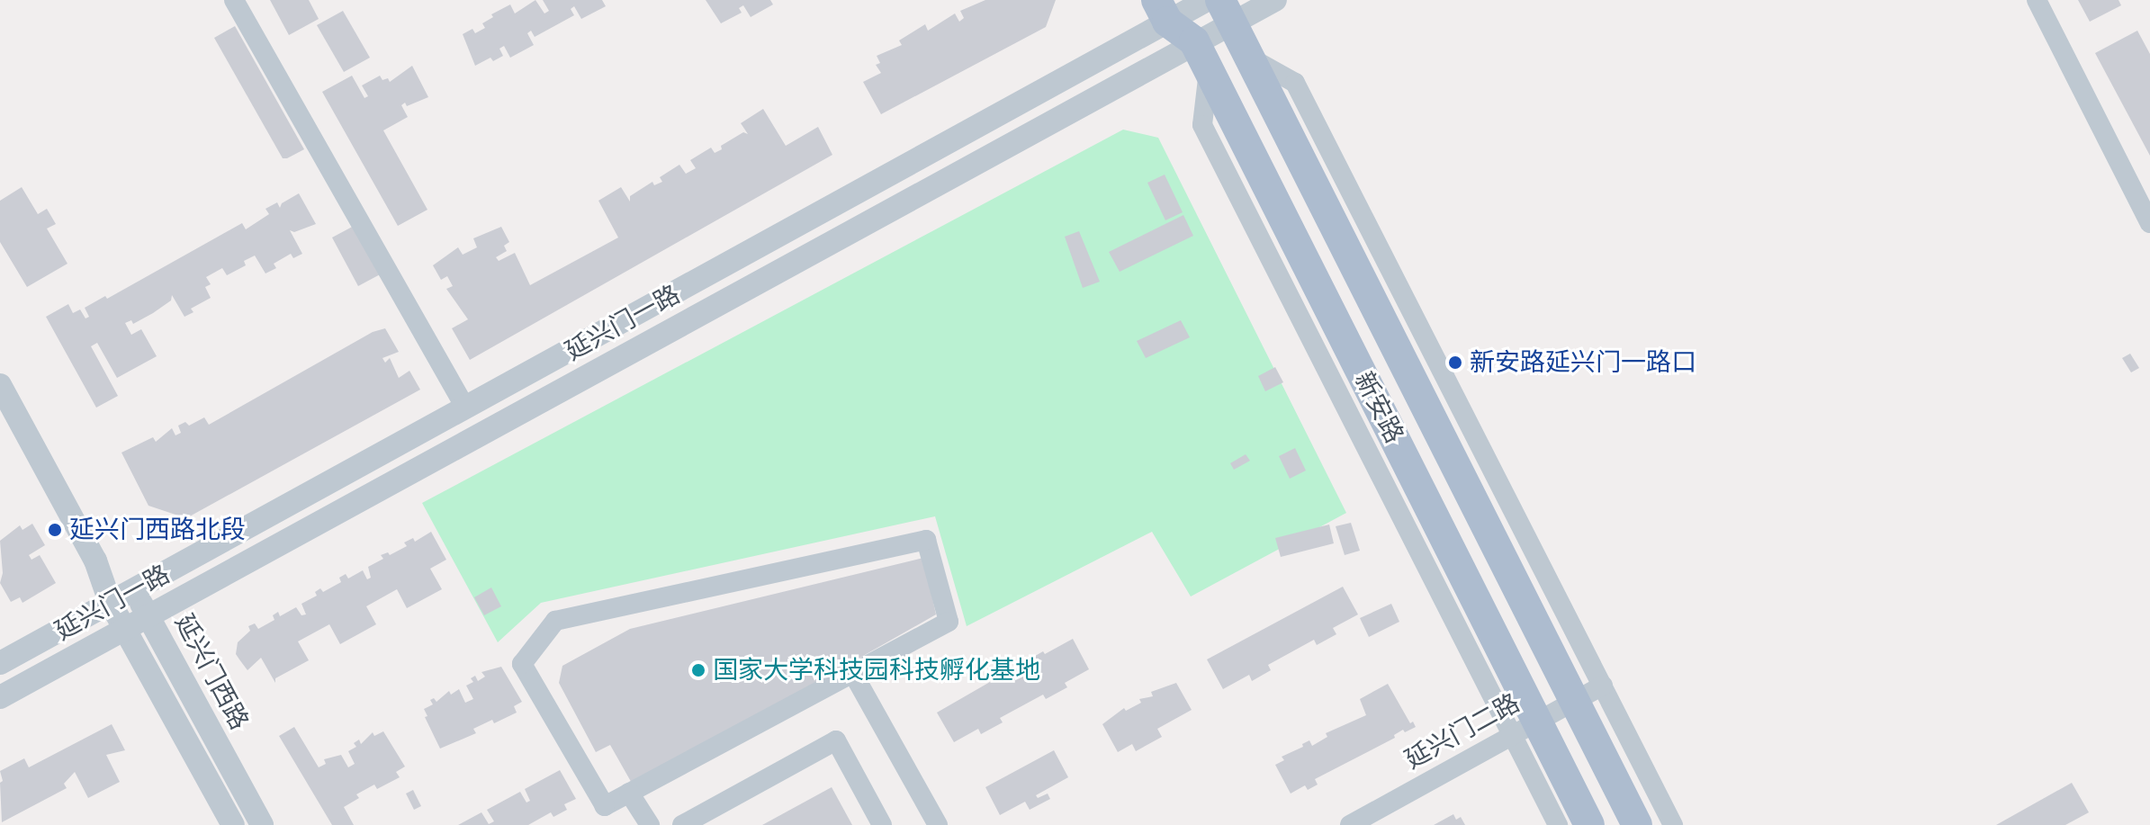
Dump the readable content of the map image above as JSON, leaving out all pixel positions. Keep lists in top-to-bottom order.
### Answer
{
  "streets": {
    "main road": ["新安路"],
    "street": ["延兴门一路", "延兴门西路", "延兴门二路"]
  },
  "crossings": [
    ["延兴门一路", "新安路"],
    ["延兴门一路", "延兴门西路"],
    ["新安路", "延兴门二路"]
  ],
  "places": ["新安路延兴门一路口", "延兴门西路北段", "国家大学科技园科技孵化基地"]
}
